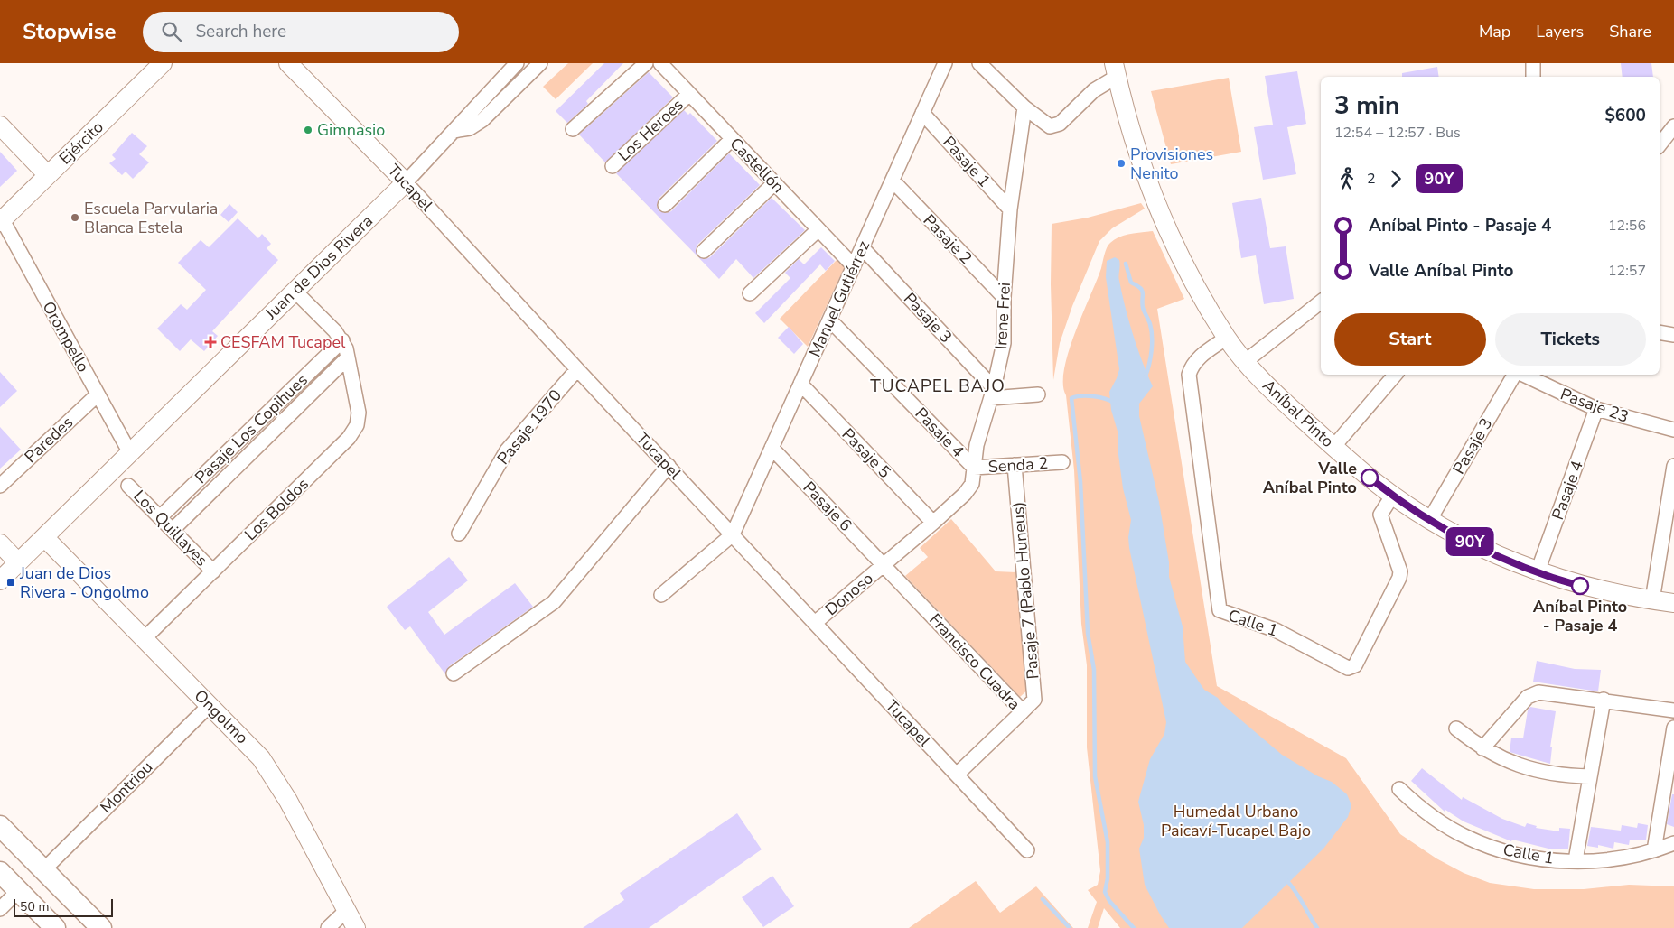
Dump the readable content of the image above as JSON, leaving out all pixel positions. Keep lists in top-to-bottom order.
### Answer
{
  "streets": {
    "street": [
      "Los Heroes",
      "Ejército",
      "Pasaje 1",
      "Castellón",
      "Tucapel",
      "Pasaje 2",
      "Juan de Dios Rivera",
      "Manuel Gutiérrez",
      "Irene Frei",
      "Pasaje 3",
      "Orompello",
      "Pasaje 23",
      "Aníbal Pinto",
      "Pasaje 1970",
      "Pasaje Los Copihues",
      "Pasaje 4",
      "Paredes",
      "Pasaje 5",
      "Senda 2",
      "Pasaje 6",
      "Los Boldos",
      "Los Quillayes",
      "Pasaje 7 (Pablo Huneus)",
      "Donoso",
      "Calle 1",
      "Francisco Cuadra",
      "Ongolmo",
      "Montriou"
    ]
  },
  "crossings": [
    ["Los Heroes", "Castellón"],
    ["Ejército", "Orompello"],
    ["Pasaje 1", "Manuel Gutiérrez"],
    ["Pasaje 1", "Irene Frei"],
    ["Castellón", "Manuel Gutiérrez"],
    ["Tucapel", "Juan de Dios Rivera"],
    ["Tucapel", "Manuel Gutiérrez"],
    ["Tucapel", "Pasaje 1970"],
    ["Tucapel", "Donoso"],
    ["Tucapel", "Francisco Cuadra"],
    ["Pasaje 2", "Manuel Gutiérrez"],
    ["Pasaje 2", "Irene Frei"],
    ["Juan de Dios Rivera", "Orompello"],
    ["Juan de Dios Rivera", "Ongolmo"],
    ["Manuel Gutiérrez", "Pasaje 3"],
    ["Manuel Gutiérrez", "Pasaje 4"],
    ["Manuel Gutiérrez", "Pasaje 5"],
    ["Manuel Gutiérrez", "Pasaje 6"],
    ["Irene Frei", "Pasaje 3"],
    ["Irene Frei", "Pasaje 4"],
    ["Irene Frei", "Pasaje 5"],
    ["Irene Frei", "Senda 2"],
    ["Irene Frei", "Pasaje 6"],
    ["Irene Frei", "Donoso"],
    ["Irene Frei", "Francisco Cuadra"],
    ["Pasaje 3", "Aníbal Pinto"],
    ["Orompello", "Paredes"],
    ["Pasaje 23", "Pasaje 4"],
    ["Aníbal Pinto", "Pasaje 4"],
    ["Aníbal Pinto", "Calle 1"],
    ["Pasaje Los Copihues", "Los Boldos"],
    ["Pasaje Los Copihues", "Los Quillayes"],
    ["Pasaje 4", "Senda 2"],
    ["Senda 2", "Pasaje 7 (Pablo Huneus)"],
    ["Pasaje 6", "Donoso"],
    ["Pasaje 6", "Francisco Cuadra"],
    ["Los Boldos", "Los Quillayes"],
    ["Los Boldos", "Ongolmo"],
    ["Pasaje 7 (Pablo Huneus)", "Francisco Cuadra"],
    ["Donoso", "Francisco Cuadra"],
    ["Ongolmo", "Montriou"]
  ],
  "districts": ["TUCAPEL BAJO"],
  "parks": ["Humedal Urbano Paicaví-Tucapel Bajo"],
  "places": {
    "other": [
      "Gimnasio",
      "Provisiones Nenito",
      "Escuela Parvularia Blanca Estela",
      "Valle Aníbal Pinto",
      "Aníbal Pinto - Pasaje 4"
    ],
    "health": ["CESFAM Tucapel"],
    "transit": ["Juan de Dios Rivera - Ongolmo"]
  },
  "lines": ["bus line 90Y"],
  "scale_bar": "50 m",
  "page": {
    "header": "Stopwise",
    "search": "Search here",
    "nav": ["Map", "Layers", "Share"],
    "on_map": "90Y",
    "heading": ["3 min", "12:54 – 12:57 · Bus", "$600"],
    "legs": ["2", "90Y"],
    "list": [
      {
        "name": "Aníbal Pinto - Pasaje 4",
        "value": "12:56"
      },
      {
        "name": "Valle Aníbal Pinto",
        "value": "12:57"
      }
    ],
    "buttons": ["Start", "Tickets"],
    "scale": "50 m"
  }
}
